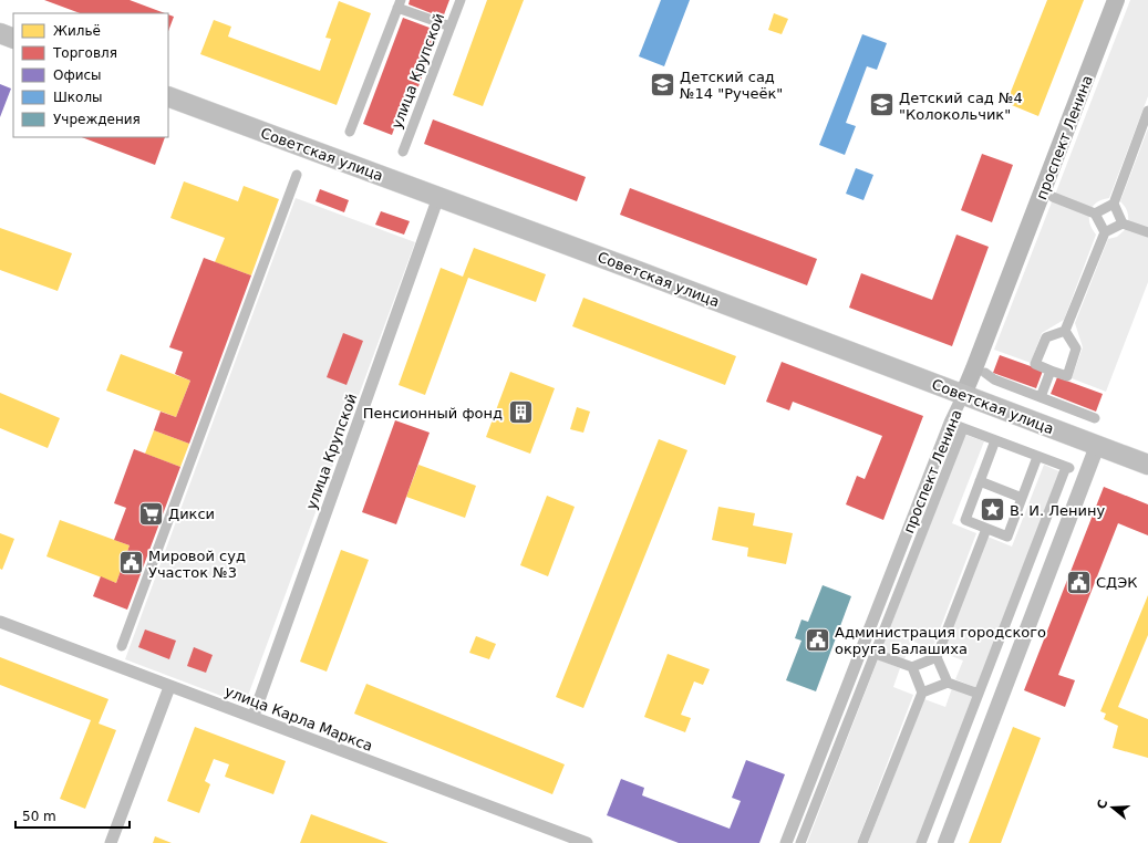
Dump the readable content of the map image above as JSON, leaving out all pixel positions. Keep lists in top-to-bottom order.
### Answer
{
  "streets": {
    "main road": ["проспект Ленина", "Советская улица"],
    "street": ["улица Крупской", "улица Карла Маркса"]
  },
  "crossings": [
    ["улица Крупской", "Советская улица"],
    ["улица Крупской", "улица Карла Маркса"],
    ["проспект Ленина", "Советская улица"]
  ],
  "places": {
    "school or university": ["Детский сад №14 \"Ручеёк\"", "Детский сад №4 \"Колокольчик\""],
    "building": ["Пенсионный фонд"],
    "place": ["В. И. Ленину"],
    "supermarket": ["Дикси"],
    "public building": ["Мировой суд Участок №3", "СДЭК", "Администрация городского округа Балашиха"]
  },
  "legend": [
    "Жильё",
    "Торговля",
    "Офисы",
    "Школы",
    "Учреждения"
  ],
  "scale_bar": "50 m",
  "north": "left"
}
